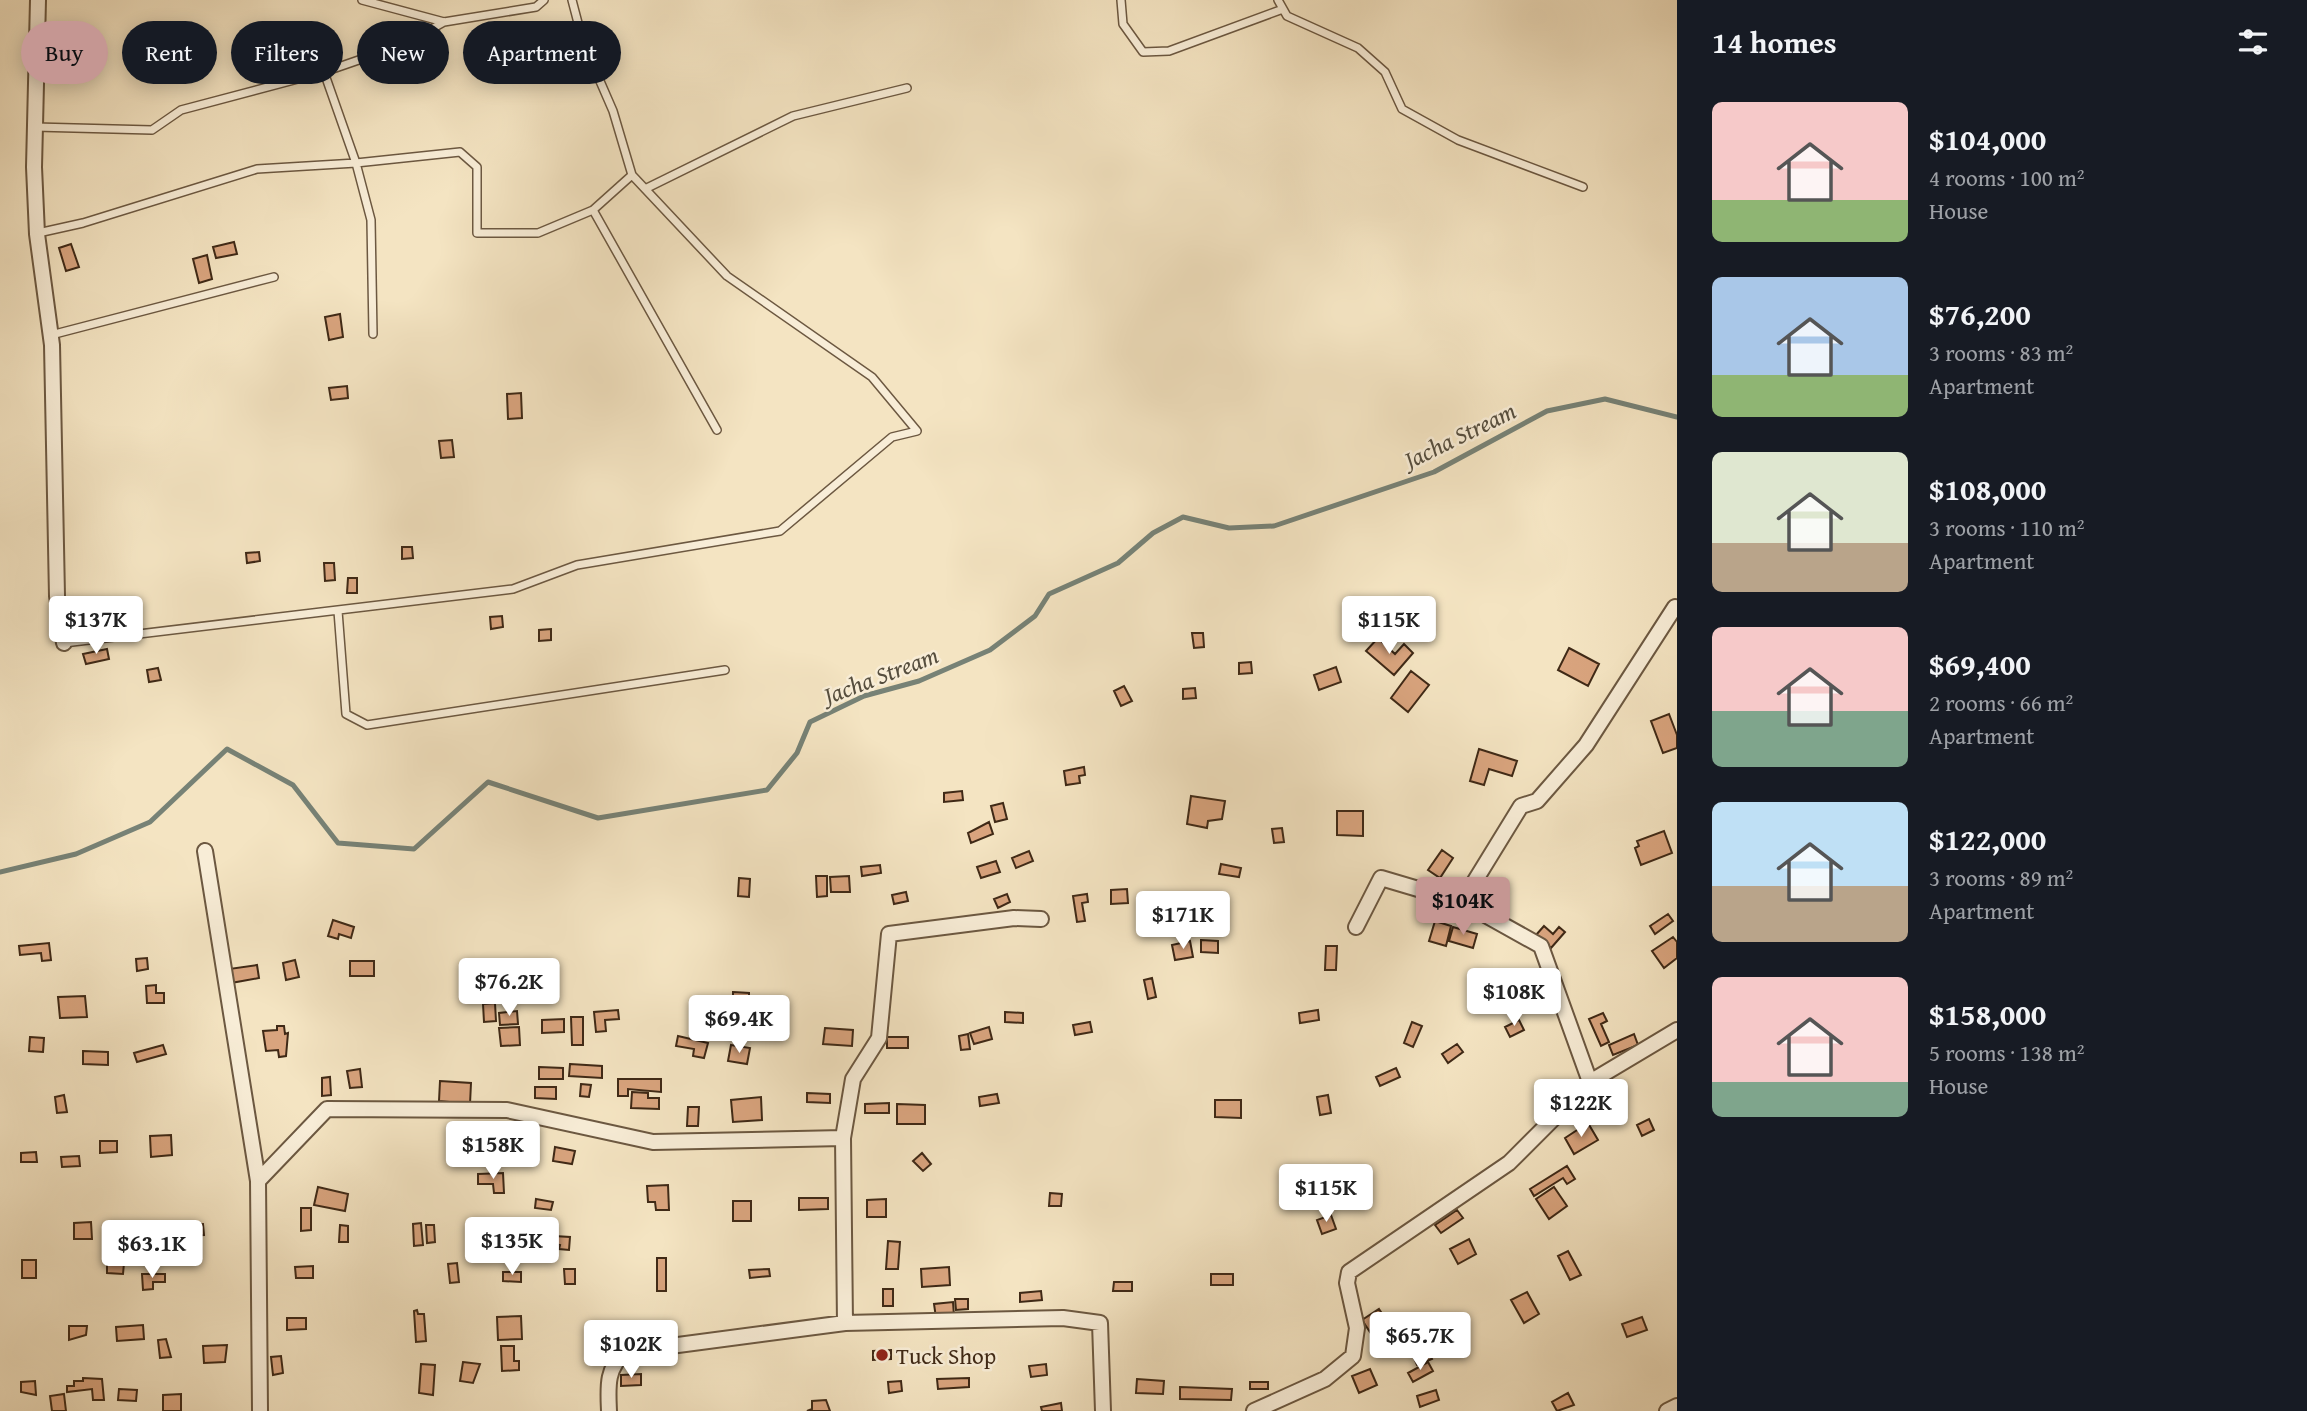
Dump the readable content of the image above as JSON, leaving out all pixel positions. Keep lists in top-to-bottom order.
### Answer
{
  "water": ["Jacha Stream"],
  "places": ["Tuck Shop"],
  "page": {
    "heading": "14 homes",
    "chip": [
      "Buy",
      "Rent",
      "Filters",
      "New",
      "Apartment"
    ],
    "list": [
      {
        "name": "$104,000",
        "note": "4 rooms · 100 m² · House"
      },
      {
        "name": "$76,200",
        "note": "3 rooms · 83 m² · Apartment"
      },
      {
        "name": "$108,000",
        "note": "3 rooms · 110 m² · Apartment"
      },
      {
        "name": "$69,400",
        "note": "2 rooms · 66 m² · Apartment"
      },
      {
        "name": "$122,000",
        "note": "3 rooms · 89 m² · Apartment"
      },
      {
        "name": "$158,000",
        "note": "5 rooms · 138 m² · House"
      }
    ],
    "price": [
      "$137K",
      "$115K",
      "$104K",
      "$171K",
      "$76.2K",
      "$108K",
      "$69.4K",
      "$122K",
      "$158K",
      "$115K",
      "$135K",
      "$63.1K",
      "$65.7K",
      "$102K"
    ]
  }
}
